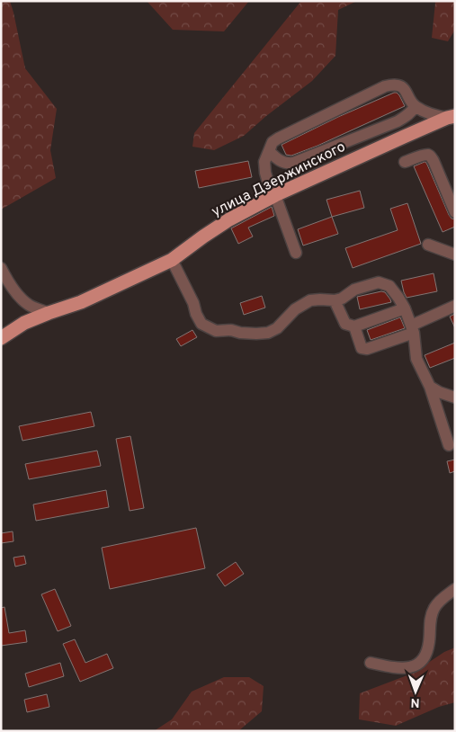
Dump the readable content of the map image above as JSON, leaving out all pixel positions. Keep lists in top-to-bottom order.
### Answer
{
  "streets": {
    "main road": ["улица Дзержинского"]
  },
  "north": "bottom"
}
